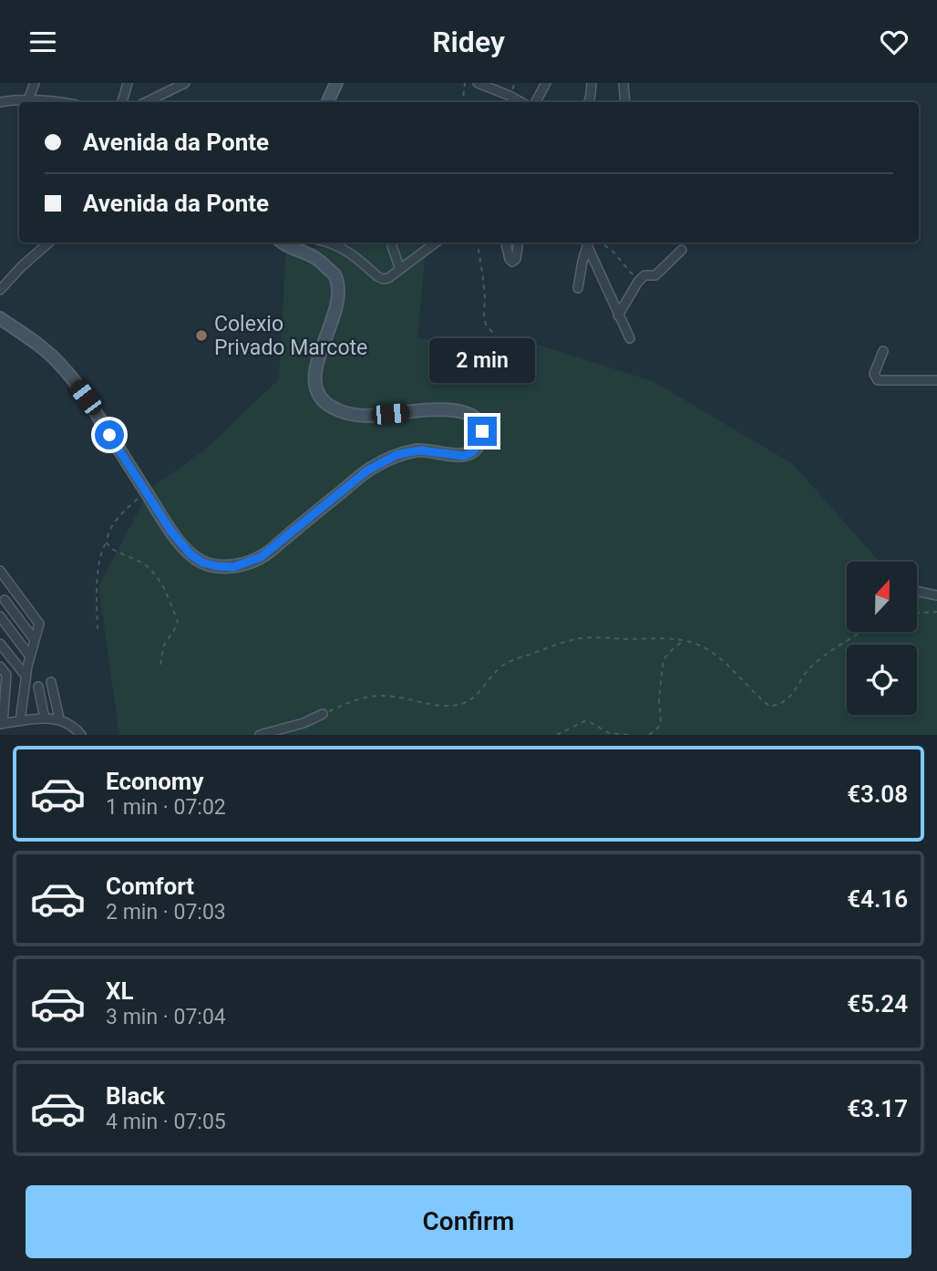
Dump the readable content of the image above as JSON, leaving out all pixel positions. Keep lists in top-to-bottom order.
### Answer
{
  "places": ["Colexio Privado Marcote"],
  "north": "top",
  "page": {
    "header": "Ridey",
    "banner": ["Avenida da Ponte", "Avenida da Ponte"],
    "bubble": "2 min",
    "list": [
      {
        "name": "Economy",
        "note": "1 min · 07:02",
        "value": "€3.08"
      },
      {
        "name": "Comfort",
        "note": "2 min · 07:03",
        "value": "€4.16"
      },
      {
        "name": "XL",
        "note": "3 min · 07:04",
        "value": "€5.24"
      },
      {
        "name": "Black",
        "note": "4 min · 07:05",
        "value": "€3.17"
      }
    ],
    "buttons": "Confirm"
  }
}
